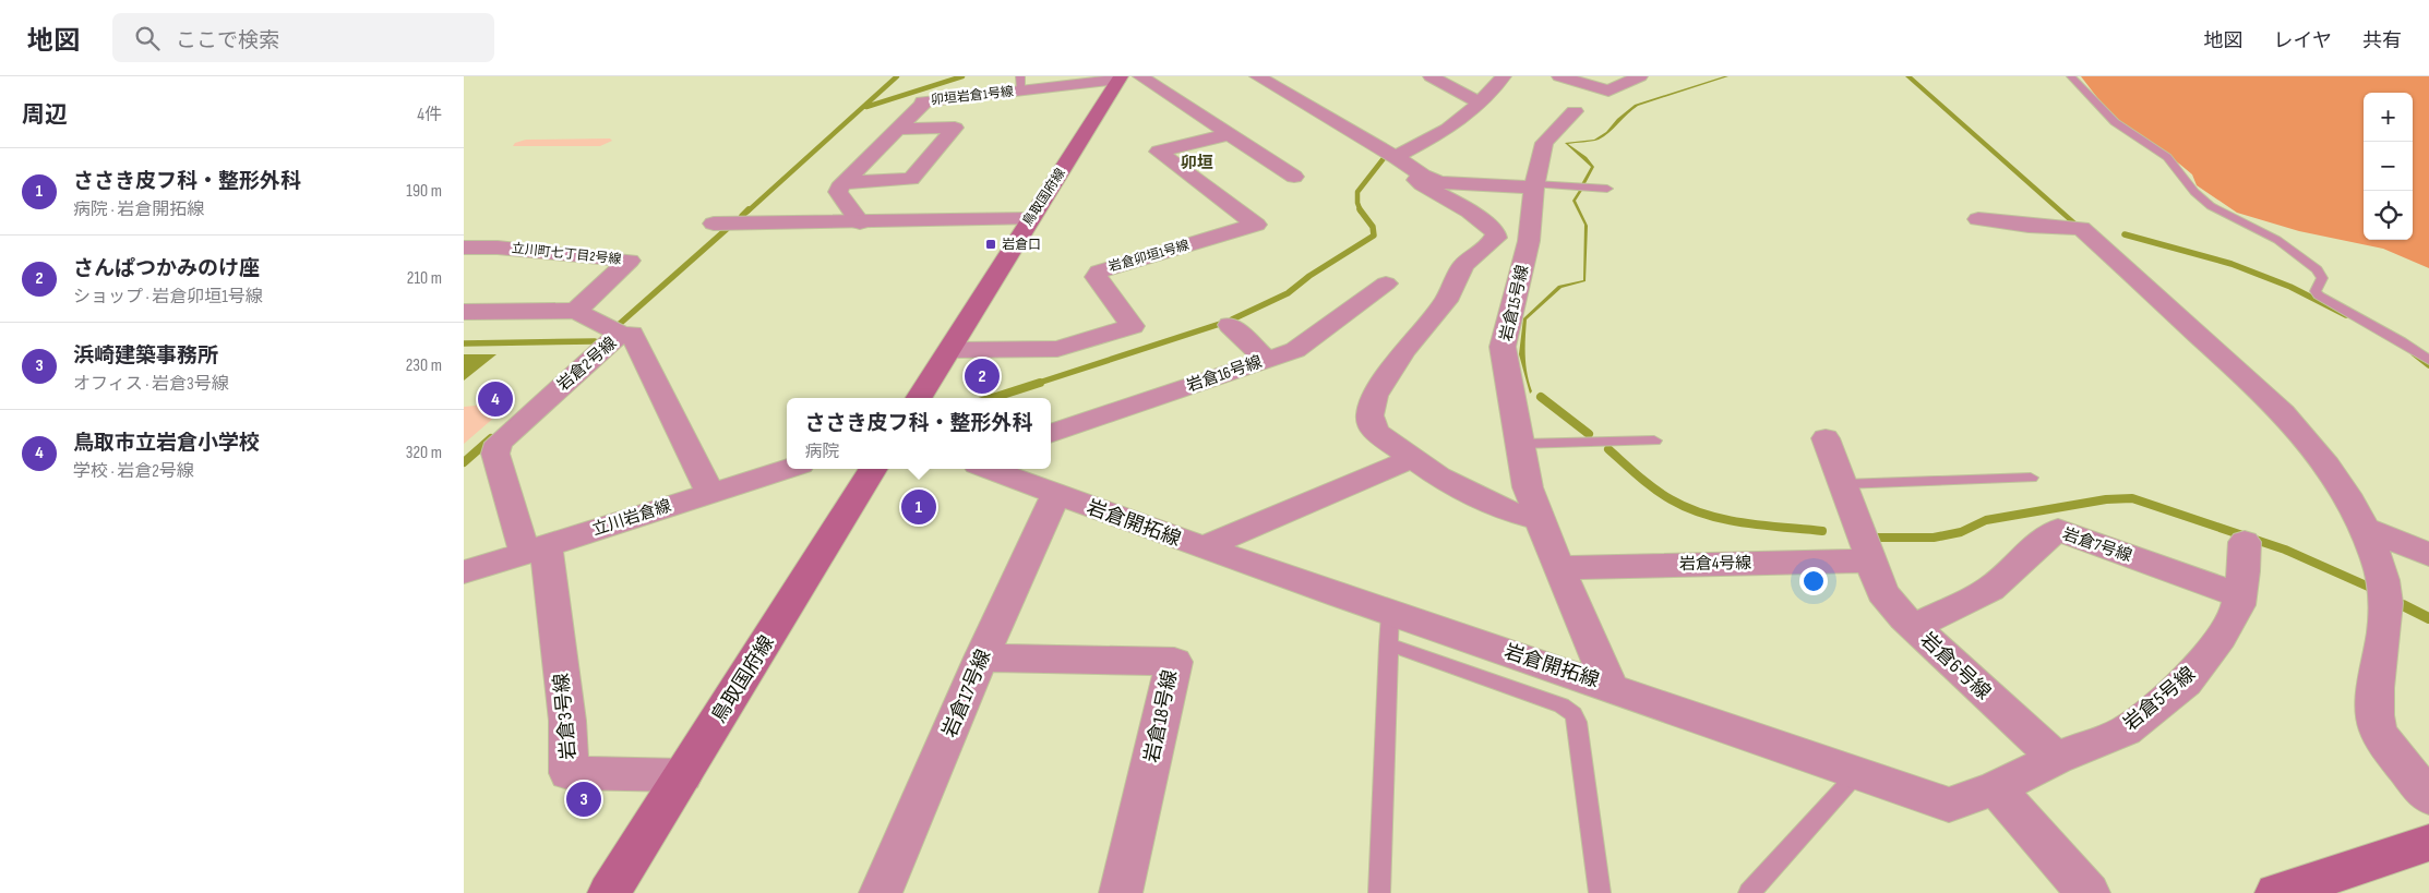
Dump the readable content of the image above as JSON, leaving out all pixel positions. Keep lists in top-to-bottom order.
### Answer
{
  "streets": {
    "main road": ["鳥取国府線"],
    "street": [
      "卯垣岩倉1号線",
      "立川町七丁目2号線",
      "岩倉卯垣1号線",
      "岩倉15号線",
      "岩倉2号線",
      "岩倉16号線",
      "立川岩倉線",
      "岩倉開拓線",
      "岩倉7号線",
      "岩倉4号線",
      "岩倉6号線",
      "岩倉17号線",
      "岩倉5号線",
      "岩倉3号線",
      "岩倉18号線"
    ]
  },
  "crossings": [
    ["卯垣岩倉1号線", "鳥取国府線"],
    ["鳥取国府線", "岩倉卯垣1号線"],
    ["鳥取国府線", "岩倉3号線"],
    ["岩倉15号線", "岩倉4号線"],
    ["岩倉2号線", "立川岩倉線"],
    ["岩倉2号線", "岩倉3号線"],
    ["立川岩倉線", "岩倉3号線"],
    ["岩倉開拓線", "岩倉17号線"],
    ["岩倉開拓線", "岩倉5号線"],
    ["岩倉7号線", "岩倉6号線"],
    ["岩倉7号線", "岩倉5号線"],
    ["岩倉4号線", "岩倉6号線"],
    ["岩倉6号線", "岩倉5号線"],
    ["岩倉17号線", "岩倉18号線"]
  ],
  "districts": ["卯垣"],
  "places": {
    "transit": ["岩倉口"]
  },
  "page": {
    "header": "地図",
    "search": "ここで検索",
    "nav": ["地図", "レイヤ", "共有"],
    "heading": ["周辺", "4件"],
    "map_buttons": ["+", "−"],
    "list": [
      {
        "mark": "1",
        "name": "ささき皮フ科・整形外科",
        "note": "病院 · 岩倉開拓線",
        "value": "190 m"
      },
      {
        "mark": "2",
        "name": "さんぱつかみのけ座",
        "note": "ショップ · 岩倉卯垣1号線",
        "value": "210 m"
      },
      {
        "mark": "3",
        "name": "浜崎建築事務所",
        "note": "オフィス · 岩倉3号線",
        "value": "230 m"
      },
      {
        "mark": "4",
        "name": "鳥取市立岩倉小学校",
        "note": "学校 · 岩倉2号線",
        "value": "320 m"
      }
    ],
    "pins": [
      "2",
      "4",
      "1",
      "3"
    ],
    "popup": ["ささき皮フ科・整形外科", "病院"]
  }
}
